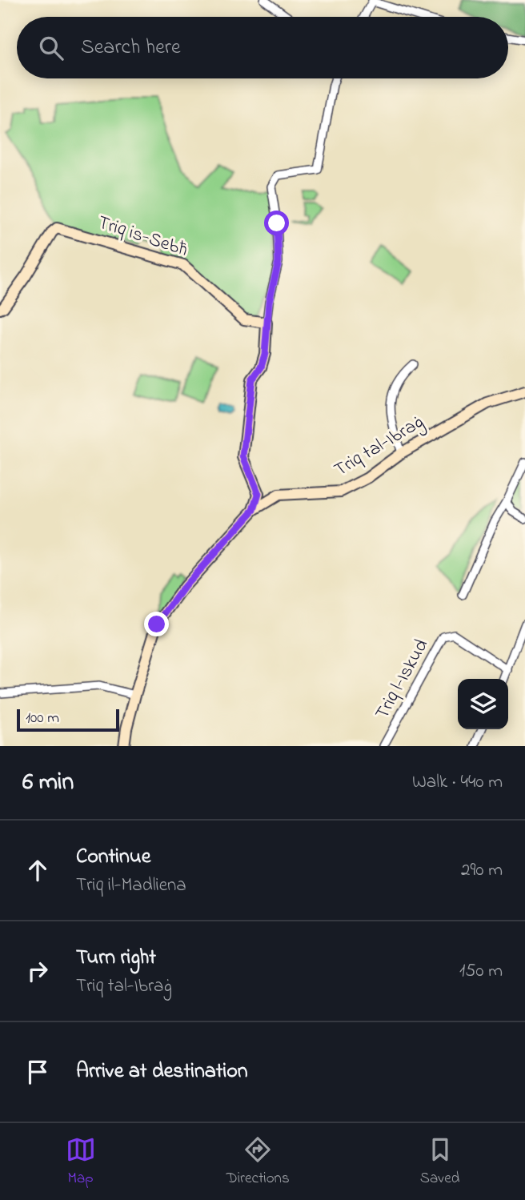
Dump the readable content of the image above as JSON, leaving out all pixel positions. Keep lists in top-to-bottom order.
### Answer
{
  "streets": {
    "main road": ["Triq is-Sebħ", "Triq tal-Ibraġ"],
    "street": ["Triq l-Iskud"]
  },
  "scale_bar": "100 m",
  "page": {
    "search": "Search here",
    "scale": "100 m",
    "heading": ["6 min", "Walk · 440 m"],
    "list": [
      ["Continue", "Triq il-Madliena", "290 m"],
      ["Turn right", "Triq tal-Ibraġ", "150 m"],
      "Arrive at destination"
    ],
    "nav": ["Map", "Directions", "Saved"]
  }
}
